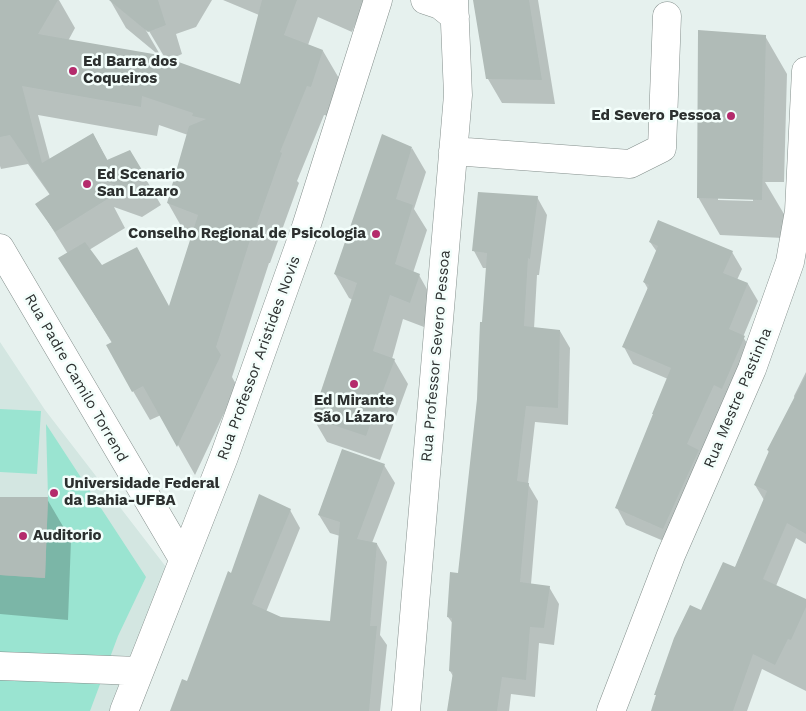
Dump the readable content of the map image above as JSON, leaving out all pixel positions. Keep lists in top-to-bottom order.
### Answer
{
  "streets": {
    "street": [
      "Rua Professor Severo Pessoa",
      "Rua Professor Aristides Novis",
      "Rua Padre Camilo Torrend",
      "Rua Mestre Pastinha"
    ]
  },
  "crossings": [
    ["Rua Professor Aristides Novis", "Rua Padre Camilo Torrend"]
  ],
  "places": [
    "Ed Barra dos Coqueiros",
    "Ed Severo Pessoa",
    "Ed Scenario San Lazaro",
    "Conselho Regional de Psicologia",
    "Ed Mirante São Lázaro",
    "Universidade Federal da Bahia-UFBA",
    "Auditorio"
  ]
}
